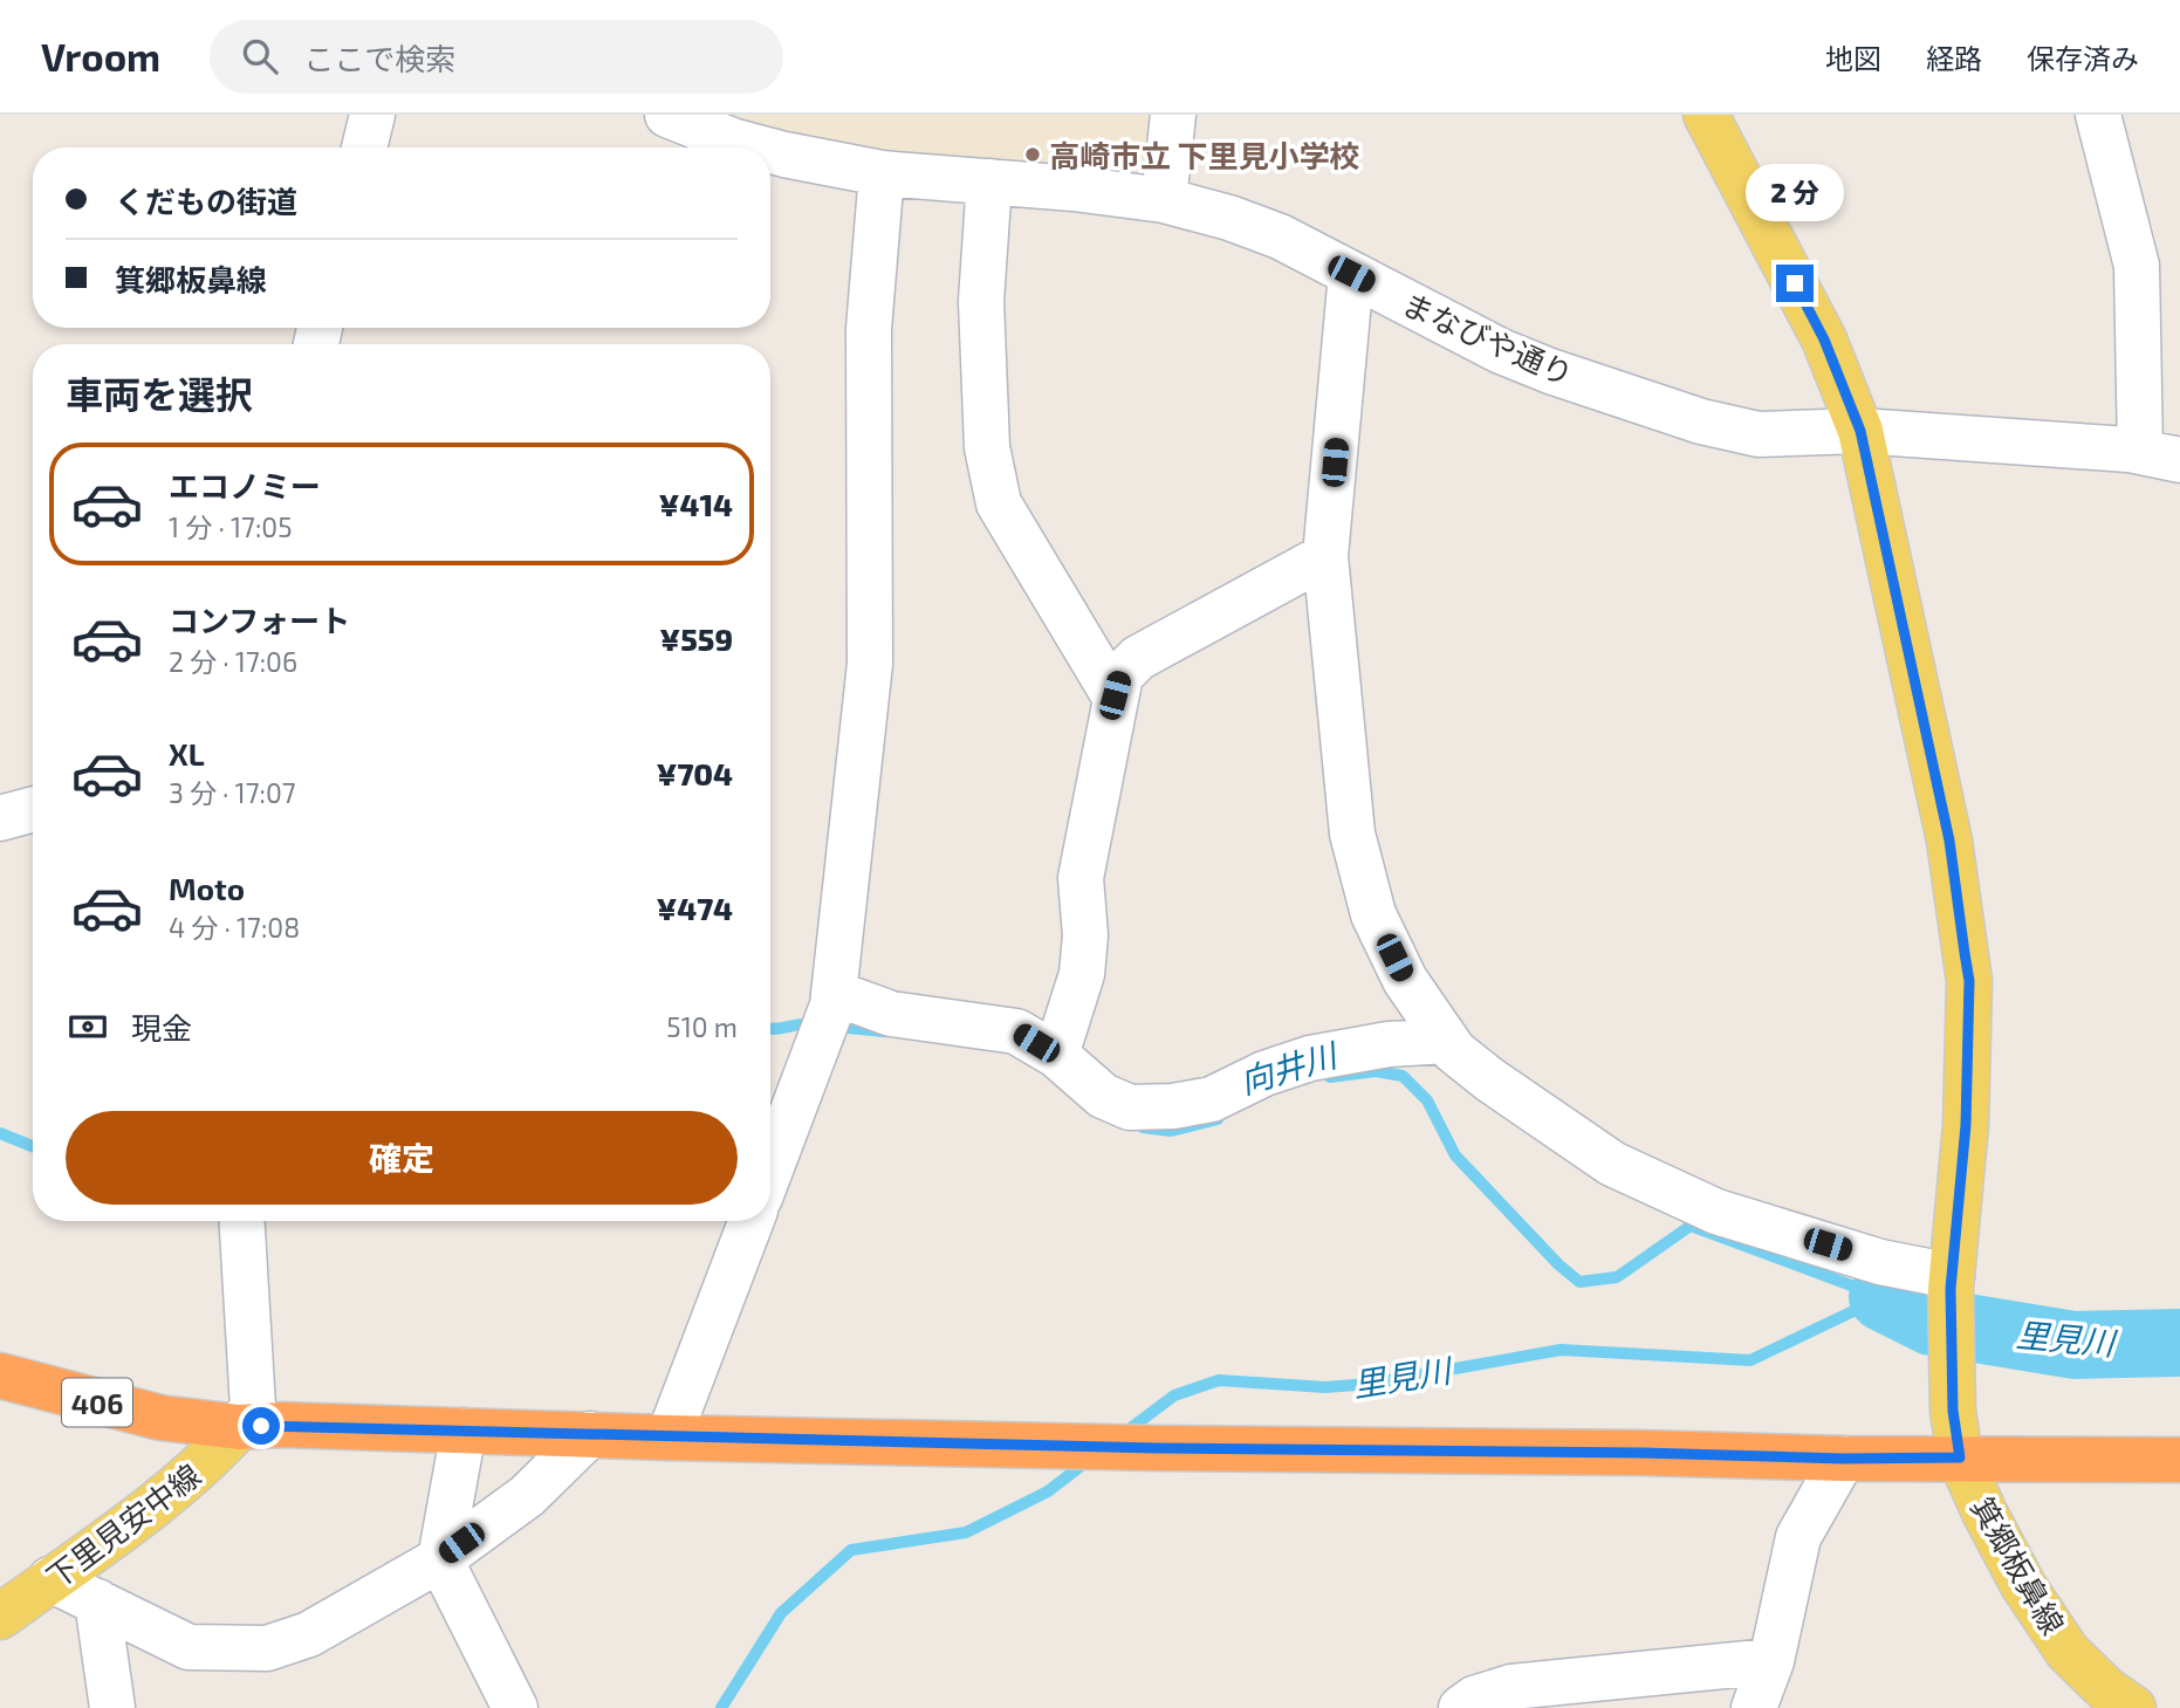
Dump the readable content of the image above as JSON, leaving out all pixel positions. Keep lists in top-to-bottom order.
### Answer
{
  "streets": {
    "highway": ["406"],
    "main road": ["下里見安中線", "箕郷板鼻線"],
    "street": ["まなびや通り"]
  },
  "crossings": [
    ["まなびや通り", "箕郷板鼻線"],
    ["406", "下里見安中線"],
    ["406", "箕郷板鼻線"]
  ],
  "water": ["向井川", "里見川"],
  "places": ["高崎市立 下里見小学校"],
  "page": {
    "header": "Vroom",
    "search": "ここで検索",
    "nav": ["地図", "経路", "保存済み"],
    "banner": ["くだもの街道", "箕郷板鼻線"],
    "bubble": "2 分",
    "heading": "車両を選択",
    "list": [
      {
        "name": "エコノミー",
        "note": "1 分 · 17:05",
        "value": "¥414"
      },
      {
        "name": "コンフォート",
        "note": "2 分 · 17:06",
        "value": "¥559"
      },
      {
        "name": "XL",
        "note": "3 分 · 17:07",
        "value": "¥704"
      },
      {
        "name": "Moto",
        "note": "4 分 · 17:08",
        "value": "¥474"
      }
    ],
    "pay": ["現金", "510 m"],
    "buttons": "確定"
  }
}
